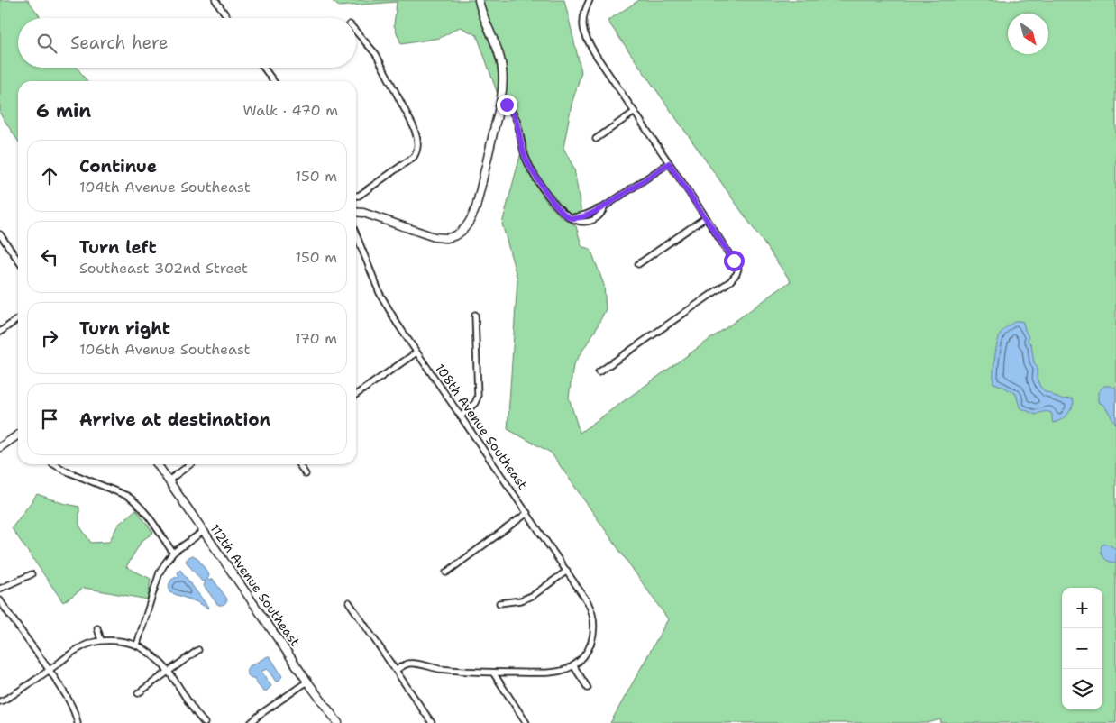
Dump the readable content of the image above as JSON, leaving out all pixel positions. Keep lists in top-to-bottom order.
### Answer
{
  "streets": {
    "street": ["108th Avenue Southeast", "112th Avenue Southeast"]
  },
  "north": "bottom right",
  "page": {
    "search": "Search here",
    "heading": ["6 min", "Walk · 470 m"],
    "list": [
      ["Continue", "104th Avenue Southeast", "150 m"],
      ["Turn left", "Southeast 302nd Street", "150 m"],
      ["Turn right", "106th Avenue Southeast", "170 m"],
      "Arrive at destination"
    ],
    "map_buttons": ["+", "−"]
  }
}
